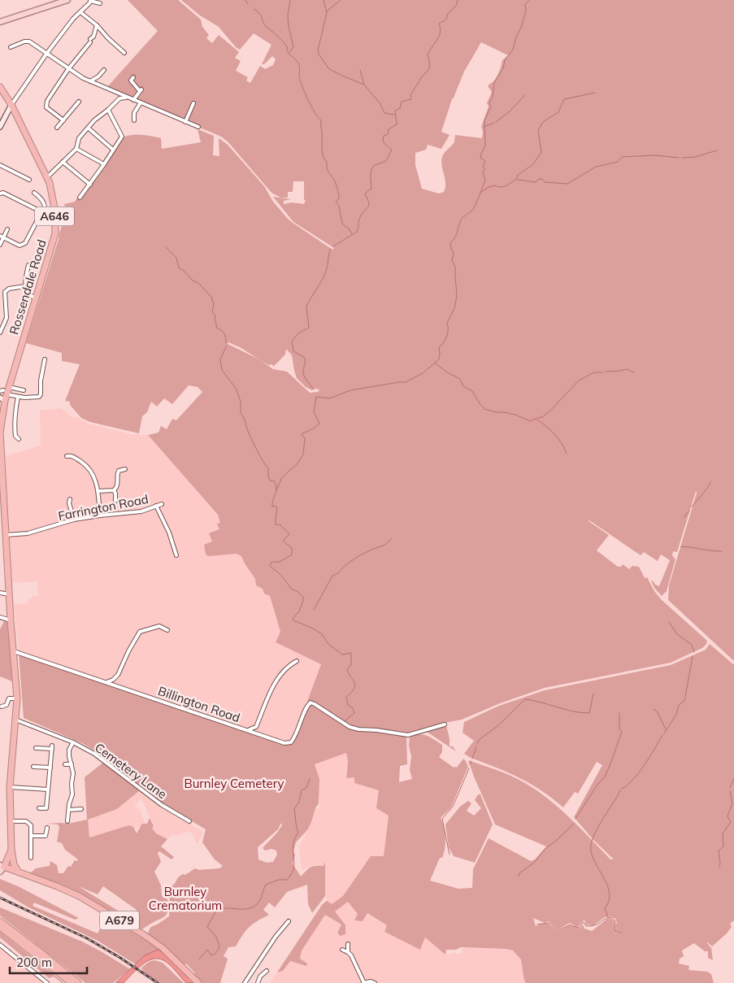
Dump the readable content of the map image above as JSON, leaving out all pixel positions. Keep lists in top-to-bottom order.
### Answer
{
  "streets": {
    "highway": ["A646", "Rossendale Road", "A679"],
    "street": ["Farrington Road", "Billington Road", "Cemetery Lane"]
  },
  "crossings": [
    ["Rossendale Road", "Farrington Road"],
    ["Rossendale Road", "Billington Road"],
    ["Rossendale Road", "Cemetery Lane"],
    ["Rossendale Road", "A679"]
  ],
  "parks": ["Burnley Cemetery", "Burnley Crematorium"],
  "scale_bar": "200 m"
}
